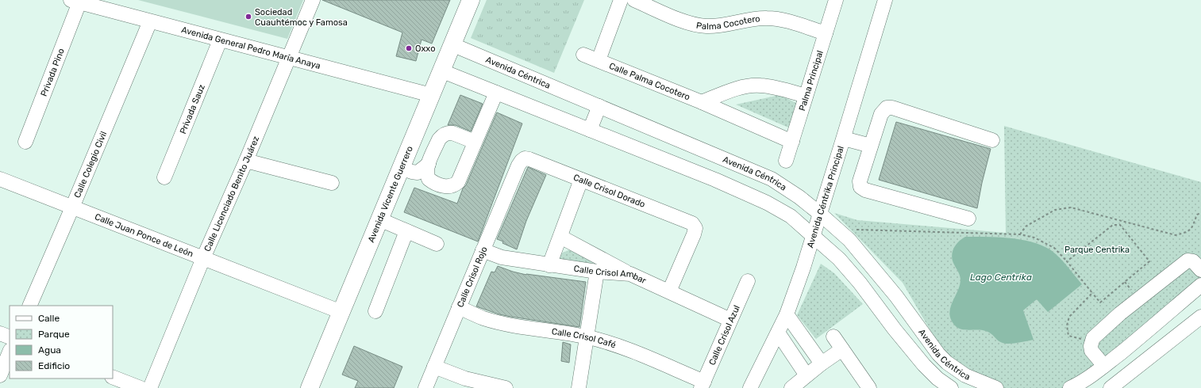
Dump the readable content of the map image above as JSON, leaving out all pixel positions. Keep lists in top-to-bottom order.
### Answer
{
  "streets": {
    "main road": ["Avenida Vicente Guerrero"],
    "street": [
      "Palma Cocotero",
      "Avenida General Pedro María Anaya",
      "Privada Pino",
      "Avenida Céntrica",
      "Calle Palma Cocotero",
      "Palma Principal",
      "Privada Sauz",
      "Calle Colegio Civil",
      "Calle Crisol Dorado",
      "Calle Licenciado Benito Juárez",
      "Avenida Céntrika Principal",
      "Calle Juan Ponce de León",
      "Calle Crisol Ambar",
      "Calle Crisol Rojo",
      "Calle Crisol Azul",
      "Calle Crisol Café"
    ]
  },
  "crossings": [
    ["Palma Cocotero", "Palma Principal"],
    ["Avenida General Pedro María Anaya", "Privada Pino"],
    ["Avenida General Pedro María Anaya", "Privada Sauz"],
    ["Avenida General Pedro María Anaya", "Calle Colegio Civil"],
    ["Avenida General Pedro María Anaya", "Calle Licenciado Benito Juárez"],
    ["Avenida General Pedro María Anaya", "Avenida Vicente Guerrero"],
    ["Avenida Céntrica", "Avenida Vicente Guerrero"],
    ["Avenida Céntrica", "Avenida Céntrika Principal"],
    ["Calle Palma Cocotero", "Palma Principal"],
    ["Calle Colegio Civil", "Calle Juan Ponce de León"],
    ["Calle Crisol Dorado", "Calle Crisol Ambar"],
    ["Calle Crisol Dorado", "Calle Crisol Rojo"],
    ["Calle Licenciado Benito Juárez", "Calle Juan Ponce de León"],
    ["Avenida Vicente Guerrero", "Calle Juan Ponce de León"],
    ["Calle Crisol Ambar", "Calle Crisol Rojo"],
    ["Calle Crisol Ambar", "Calle Crisol Azul"],
    ["Calle Crisol Rojo", "Calle Crisol Café"],
    ["Calle Crisol Azul", "Calle Crisol Café"]
  ],
  "water": ["Lago Centrika"],
  "parks": ["Parque Centrika"],
  "places": ["Sociedad Cuauhtémoc y Famosa", "Oxxo"],
  "legend": [
    "Calle",
    "Parque",
    "Agua",
    "Edificio"
  ]
}
